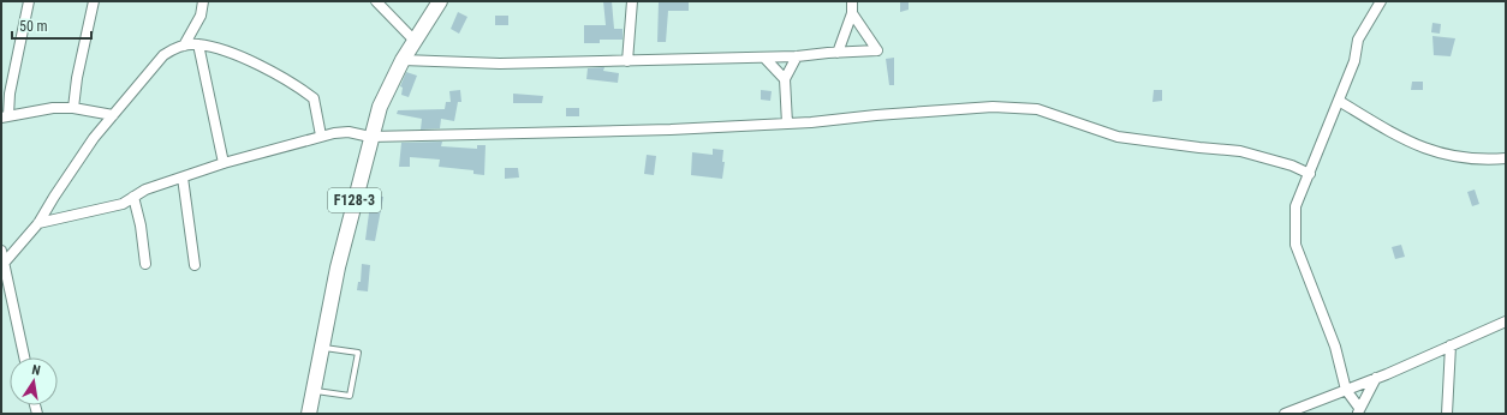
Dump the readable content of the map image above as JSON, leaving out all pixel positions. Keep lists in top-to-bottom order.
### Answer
{
  "streets": {
    "main road": ["F128-3"]
  },
  "scale_bar": "50 m",
  "north": "top"
}
